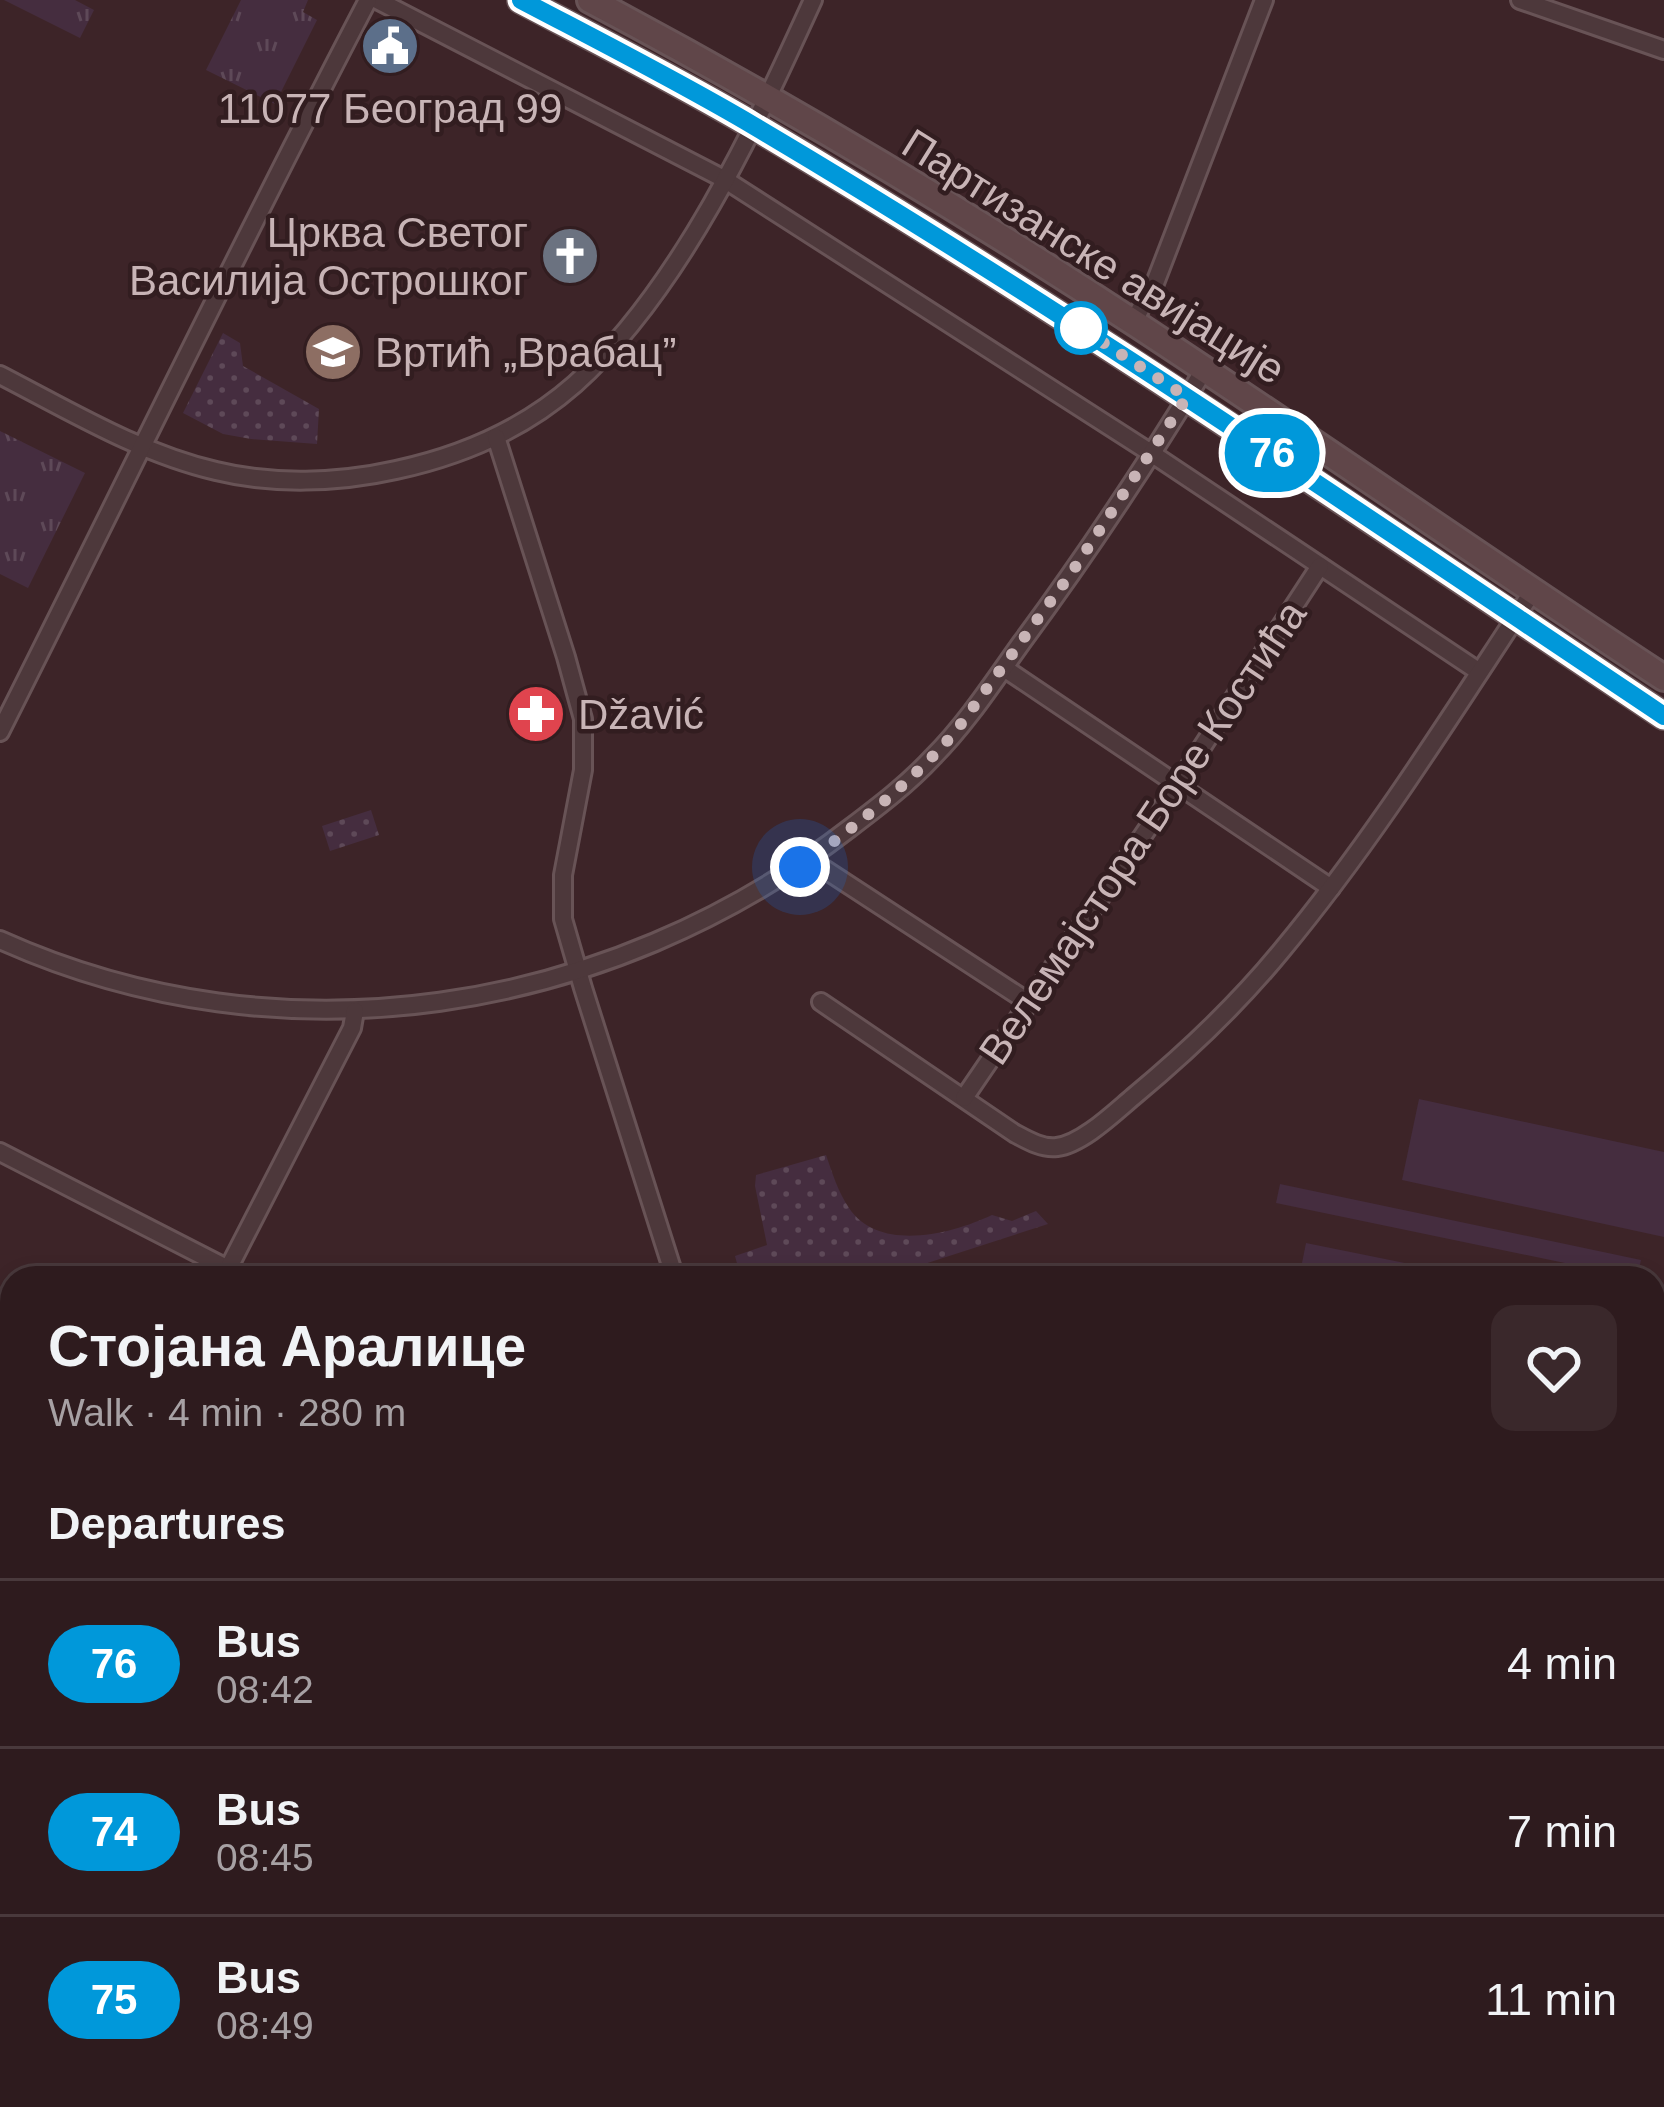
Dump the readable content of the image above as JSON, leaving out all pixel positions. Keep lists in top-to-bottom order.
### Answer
{
  "streets": {
    "main road": ["Партизанске авијације"],
    "street": ["Велемајстора Боре Костића"]
  },
  "places": {
    "public building": ["11077 Београд 99"],
    "church": ["Црква Светог Василија Острошког"],
    "school or university": ["Вртић „Врабац”"],
    "pharmacy": ["Džavić"]
  },
  "lines": ["bus line 76"],
  "page": {
    "on_map": "76",
    "heading": [
      ["Стојана Аралице", "Walk · 4 min · 280 m"],
      "Departures"
    ],
    "list": [
      {
        "mark": "76",
        "name": "Bus",
        "note": "08:42",
        "value": "4 min"
      },
      {
        "mark": "74",
        "name": "Bus",
        "note": "08:45",
        "value": "7 min"
      },
      {
        "mark": "75",
        "name": "Bus",
        "note": "08:49",
        "value": "11 min"
      }
    ]
  }
}
